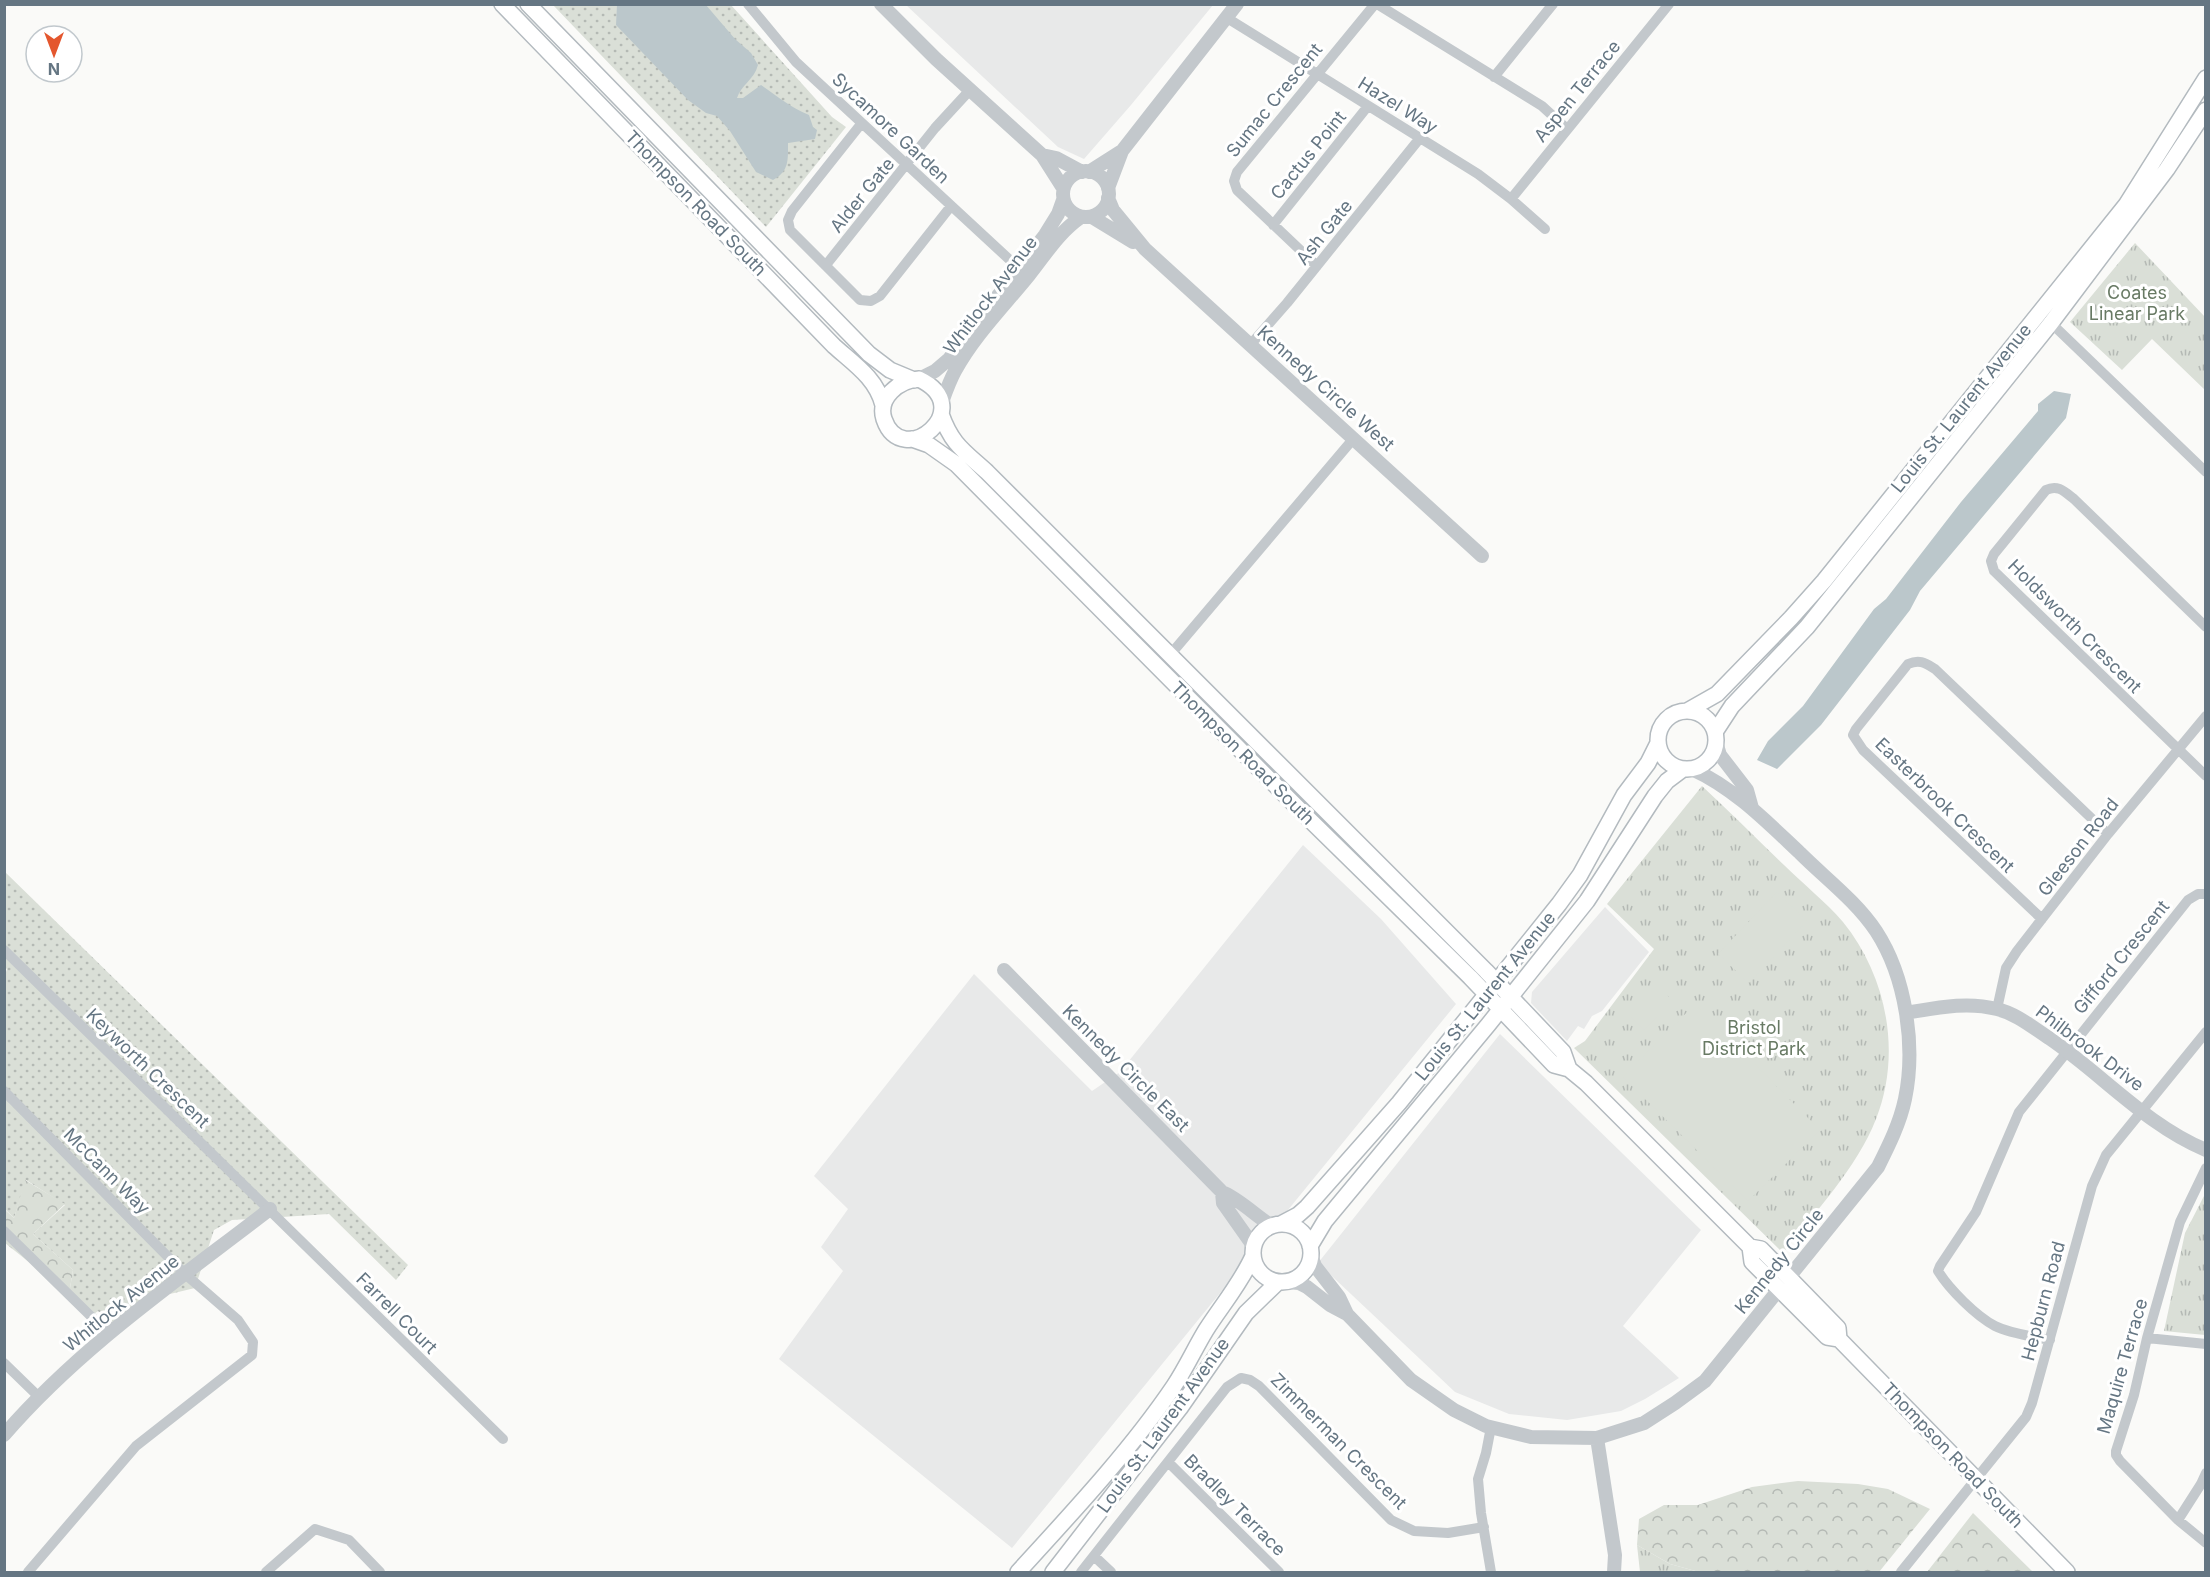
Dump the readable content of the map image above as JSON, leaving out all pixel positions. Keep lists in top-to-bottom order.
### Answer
{
  "streets": {
    "main road": ["Thompson Road South", "Louis St. Laurent Avenue"],
    "street": [
      "Aspen Terrace",
      "Sumac Crescent",
      "Hazel Way",
      "Sycamore Garden",
      "Cactus Point",
      "Alder Gate",
      "Ash Gate",
      "Whitlock Avenue",
      "Kennedy Circle West",
      "Holdsworth Crescent",
      "Easterbrook Crescent",
      "Gleeson Road",
      "Gifford Crescent",
      "Philbrook Drive",
      "Keyworth Crescent",
      "Kennedy Circle East",
      "McCann Way",
      "Kennedy Circle",
      "Hepburn Road",
      "Farrell Court",
      "Maquire Terrace",
      "Zimmerman Crescent",
      "Bradley Terrace"
    ]
  },
  "crossings": [
    ["Aspen Terrace", "Hazel Way"],
    ["Sumac Crescent", "Hazel Way"],
    ["Sumac Crescent", "Cactus Point"],
    ["Sumac Crescent", "Ash Gate"],
    ["Hazel Way", "Cactus Point"],
    ["Hazel Way", "Ash Gate"],
    ["Sycamore Garden", "Alder Gate"],
    ["Sycamore Garden", "Whitlock Avenue"],
    ["Thompson Road South", "Whitlock Avenue"],
    ["Thompson Road South", "Louis St. Laurent Avenue"],
    ["Thompson Road South", "Kennedy Circle"],
    ["Thompson Road South", "Hepburn Road"],
    ["Ash Gate", "Kennedy Circle West"],
    ["Whitlock Avenue", "Kennedy Circle West"],
    ["Whitlock Avenue", "Keyworth Crescent"],
    ["Whitlock Avenue", "McCann Way"],
    ["Whitlock Avenue", "Farrell Court"],
    ["Louis St. Laurent Avenue", "Kennedy Circle East"],
    ["Louis St. Laurent Avenue", "Kennedy Circle"],
    ["Holdsworth Crescent", "Gleeson Road"],
    ["Easterbrook Crescent", "Gleeson Road"],
    ["Gleeson Road", "Philbrook Drive"],
    ["Gifford Crescent", "Philbrook Drive"],
    ["Gifford Crescent", "Hepburn Road"],
    ["Philbrook Drive", "Kennedy Circle"],
    ["Philbrook Drive", "Hepburn Road"],
    ["Keyworth Crescent", "Farrell Court"],
    ["Kennedy Circle East", "Kennedy Circle"],
    ["Zimmerman Crescent", "Bradley Terrace"]
  ],
  "parks": ["Coates Linear Park", "Bristol District Park"],
  "north": "bottom"
}
